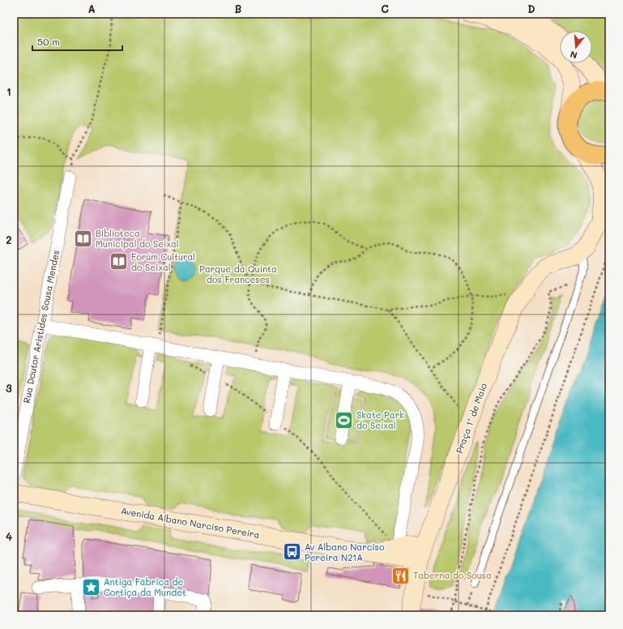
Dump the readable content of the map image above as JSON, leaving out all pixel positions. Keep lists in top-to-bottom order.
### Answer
{
  "streets": {
    "street": ["Rua Doutor Aristides Sousa Mendes", "Praça 1º de Maio", "Avenida Albano Narciso Pereira"]
  },
  "crossings": [
    ["Praça 1º de Maio", "Avenida Albano Narciso Pereira"]
  ],
  "parks": ["Parque da Quinta dos Franceses"],
  "places": {
    "library": ["Biblioteca Municipal do Seixal", "Forúm Cultural do Seixal"],
    "sports": ["Skate Park do Seixal"],
    "bus stop": ["Av Albano Narciso Pereira N21A"],
    "restaurant": ["Taberna do Sousa"],
    "place": ["Antiga Fábrica de Cortiça da Mundet"]
  },
  "scale_bar": "50 m",
  "north": "bottom",
  "grid": {
    "columns": [
      "A",
      "B",
      "C",
      "D"
    ],
    "rows": [
      "1",
      "2",
      "3",
      "4"
    ]
  }
}
